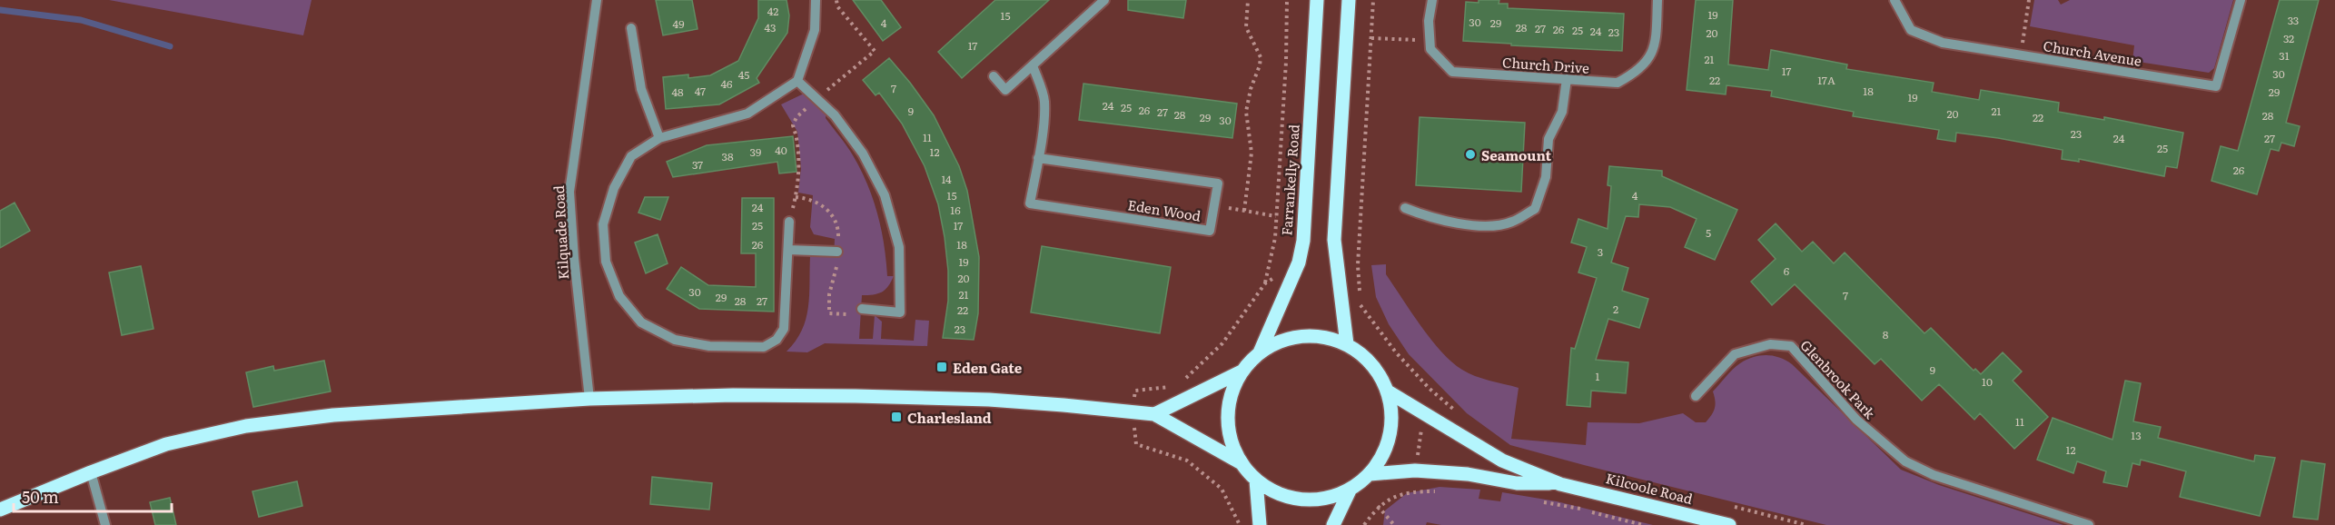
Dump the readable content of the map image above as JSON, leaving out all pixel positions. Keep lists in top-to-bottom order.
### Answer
{
  "streets": {
    "main road": ["Farrankelly Road", "Kilcoole Road"],
    "street": [
      "Church Avenue",
      "Church Drive",
      "Eden Wood",
      "Kilquade Road",
      "Glenbrook Park"
    ]
  },
  "places": {
    "other": ["Seamount"],
    "transit": ["Eden Gate", "Charlesland"]
  },
  "house_numbers": [
    "42",
    "19",
    "15",
    "33",
    "30",
    "4",
    "29",
    "49",
    "43",
    "28",
    "27",
    "26",
    "25",
    "24",
    "23",
    "20",
    "32",
    "17",
    "31",
    "21",
    "17",
    "30",
    "45",
    "22",
    "17A",
    "46",
    "7",
    "47",
    "18",
    "48",
    "29",
    "19",
    "24",
    "25",
    "26",
    "9",
    "21",
    "27",
    "20",
    "28",
    "28",
    "29",
    "22",
    "30",
    "23",
    "11",
    "24",
    "27",
    "25",
    "40",
    "39",
    "12",
    "38",
    "37",
    "26",
    "14",
    "15",
    "4",
    "24",
    "16",
    "25",
    "17",
    "5",
    "26",
    "18",
    "3",
    "19",
    "6",
    "20",
    "30",
    "21",
    "7",
    "29",
    "28",
    "27",
    "2",
    "22",
    "23",
    "8",
    "9",
    "1",
    "10",
    "11",
    "13",
    "12"
  ],
  "scale_bar": "50 m"
}
